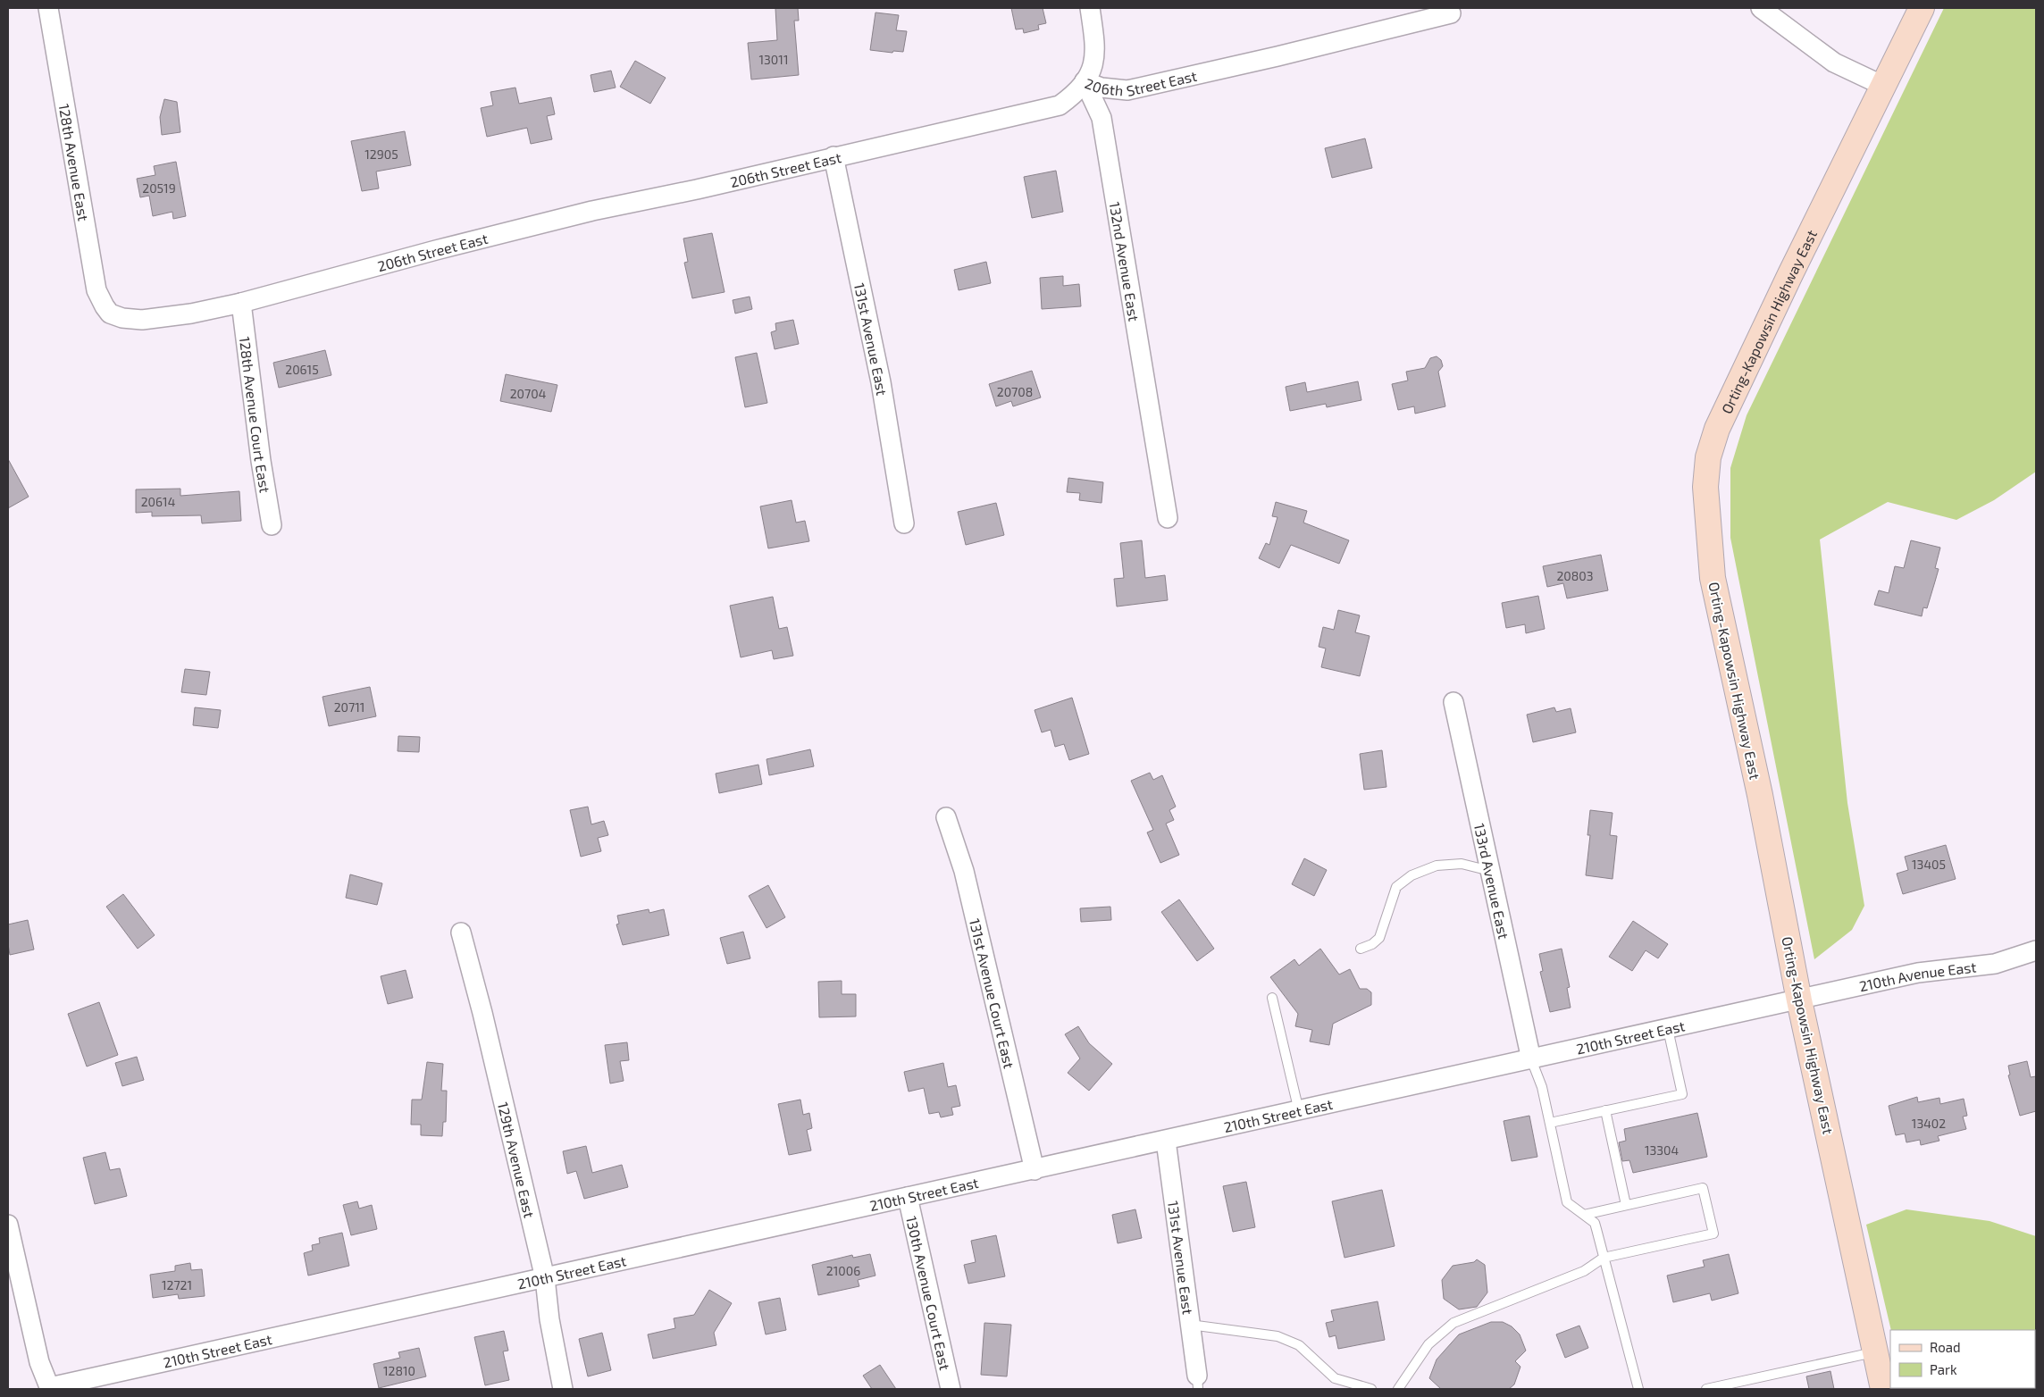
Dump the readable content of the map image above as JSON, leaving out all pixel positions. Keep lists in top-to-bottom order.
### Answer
{
  "streets": {
    "main road": ["Orting-Kapowsin Highway East"],
    "street": [
      "206th Street East",
      "128th Avenue East",
      "132nd Avenue East",
      "131st Avenue East",
      "128th Avenue Court East",
      "133rd Avenue East",
      "210th Avenue East",
      "131st Avenue Court East",
      "210th Street East",
      "129th Avenue East",
      "130th Avenue Court East"
    ]
  },
  "crossings": [
    ["206th Street East", "128th Avenue East"],
    ["206th Street East", "132nd Avenue East"],
    ["206th Street East", "131st Avenue East"],
    ["206th Street East", "128th Avenue Court East"],
    ["Orting-Kapowsin Highway East", "210th Avenue East"],
    ["Orting-Kapowsin Highway East", "210th Street East"],
    ["131st Avenue East", "210th Street East"],
    ["133rd Avenue East", "210th Street East"],
    ["210th Avenue East", "210th Street East"],
    ["131st Avenue Court East", "210th Street East"],
    ["210th Street East", "129th Avenue East"],
    ["210th Street East", "130th Avenue Court East"]
  ],
  "house_numbers": [
    "13011",
    "12905",
    "20519",
    "20615",
    "20708",
    "20704",
    "20614",
    "20803",
    "20711",
    "13405",
    "13402",
    "13304",
    "21006",
    "12721",
    "12810"
  ],
  "legend": ["Road", "Park"]
}
